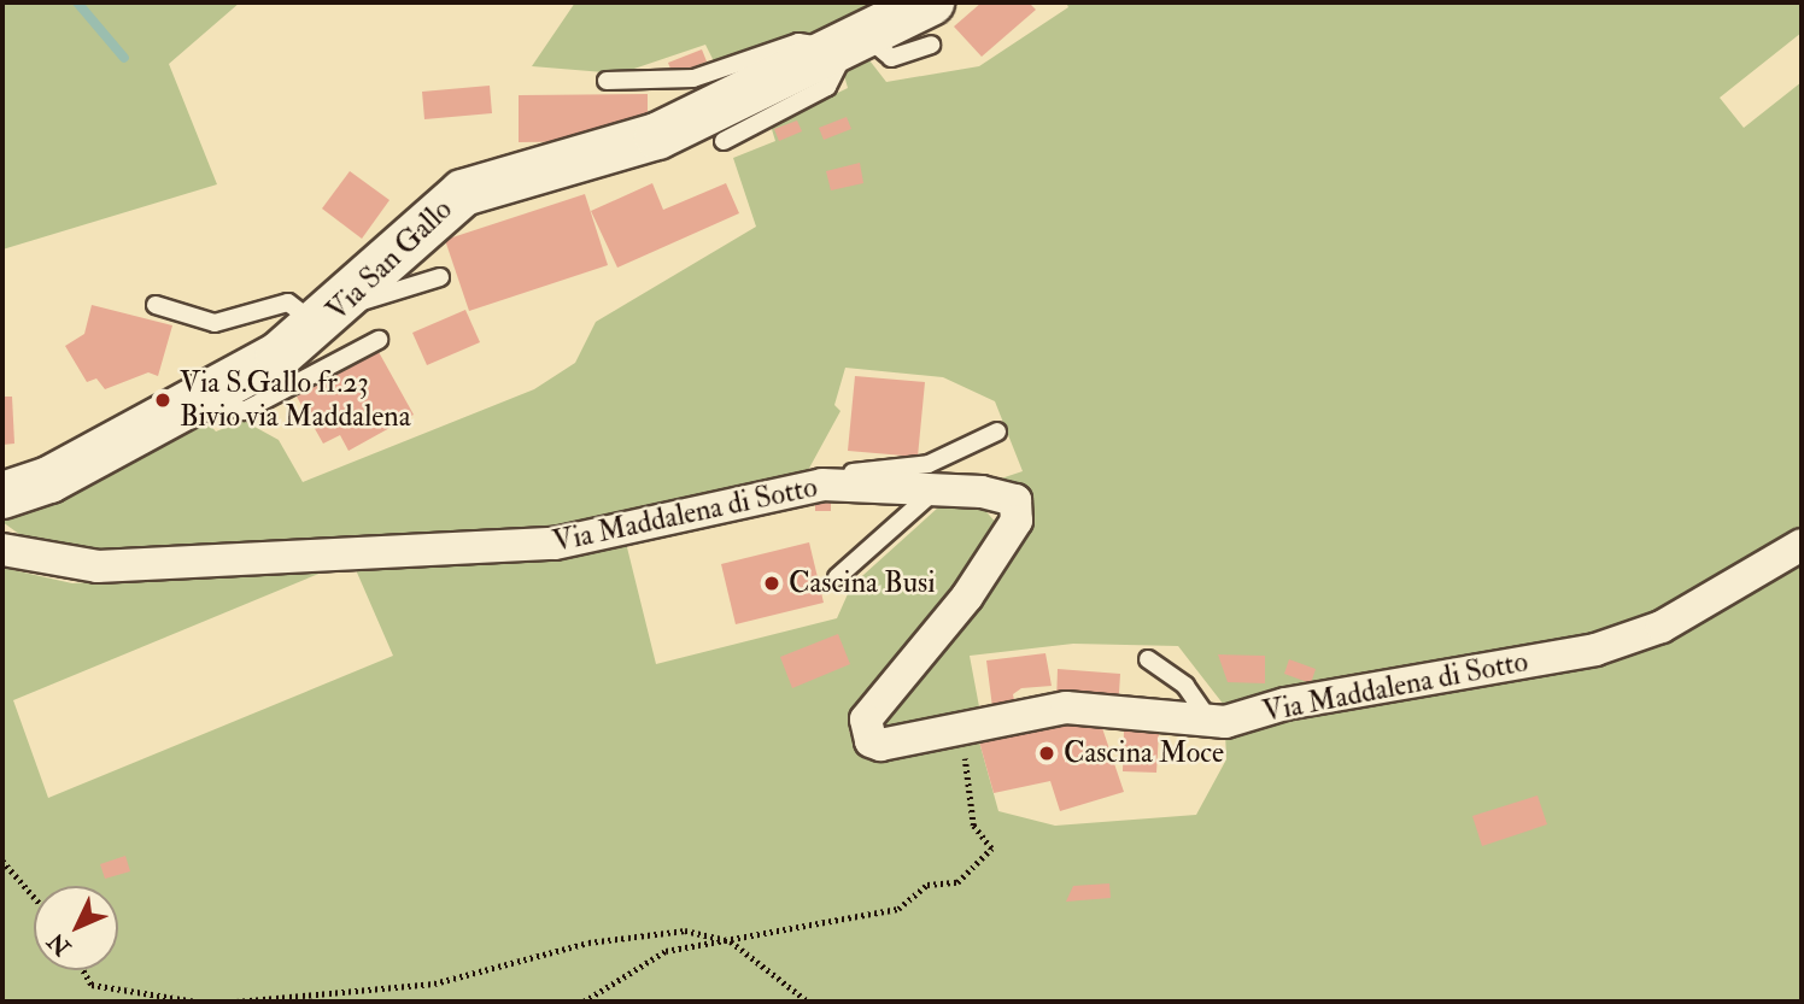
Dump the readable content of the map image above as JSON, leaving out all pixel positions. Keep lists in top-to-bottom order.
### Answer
{
  "streets": {
    "street": ["Via San Gallo", "Via Maddalena di Sotto"]
  },
  "places": ["Via S.Gallo fr.23 Bivio via Maddalena", "Cascina Busi", "Cascina Moce"],
  "north": "bottom left"
}
